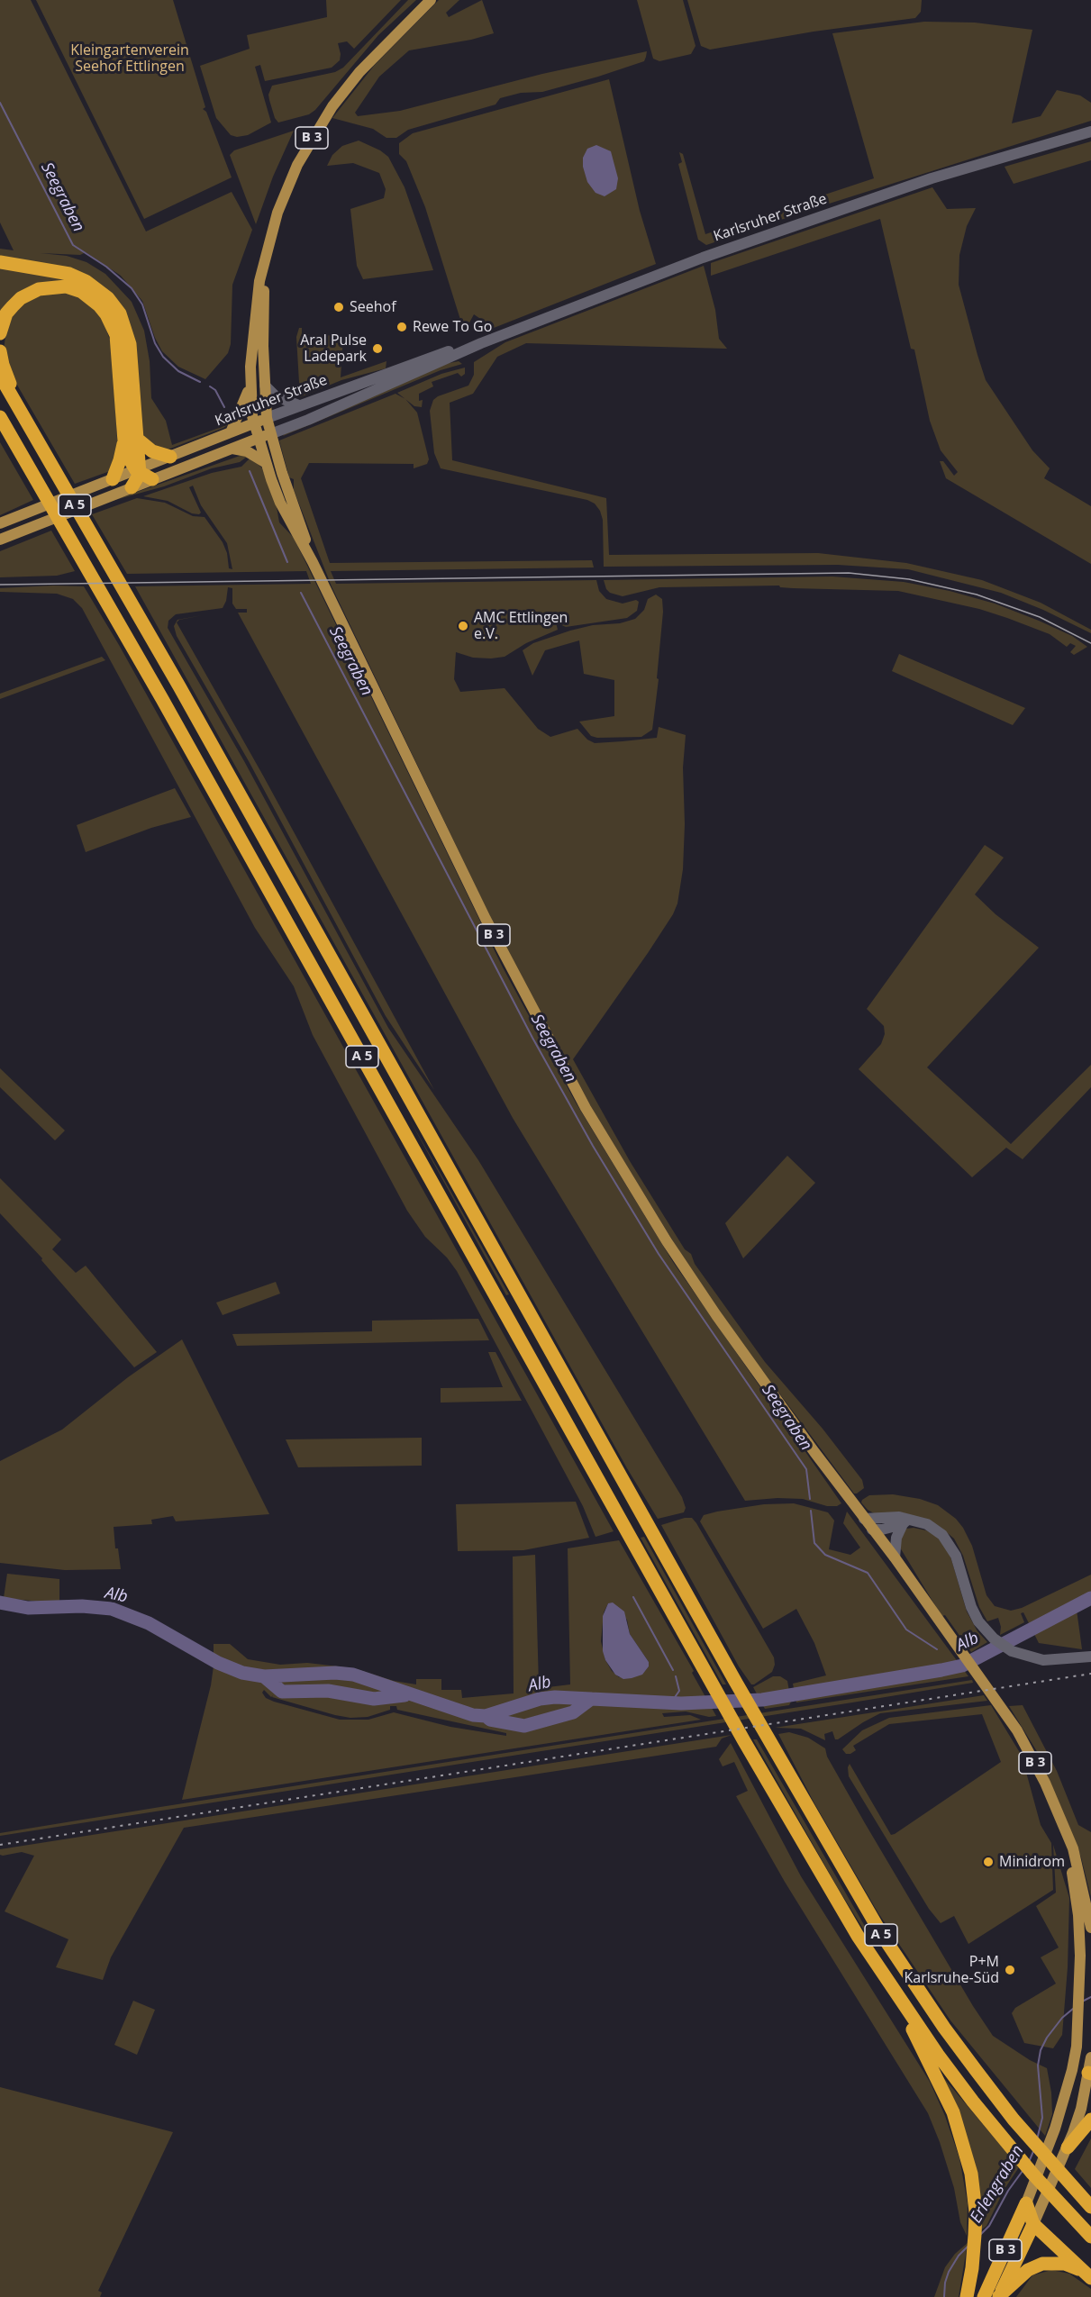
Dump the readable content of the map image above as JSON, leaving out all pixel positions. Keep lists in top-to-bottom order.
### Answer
{
  "streets": {
    "highway": ["B 3", "A 5"],
    "main road": ["Karlsruher Straße"]
  },
  "crossings": [
    ["B 3", "Karlsruher Straße"]
  ],
  "water": ["Seegraben", "Alb", "Erlengraben"],
  "parks": ["Kleingartenverein Seehof Ettlingen"],
  "places": [
    "Seehof",
    "Rewe To Go",
    "Aral Pulse Ladepark",
    "AMC Ettlingen e.V.",
    "Minidrom",
    "P+M Karlsruhe-Süd"
  ]
}
